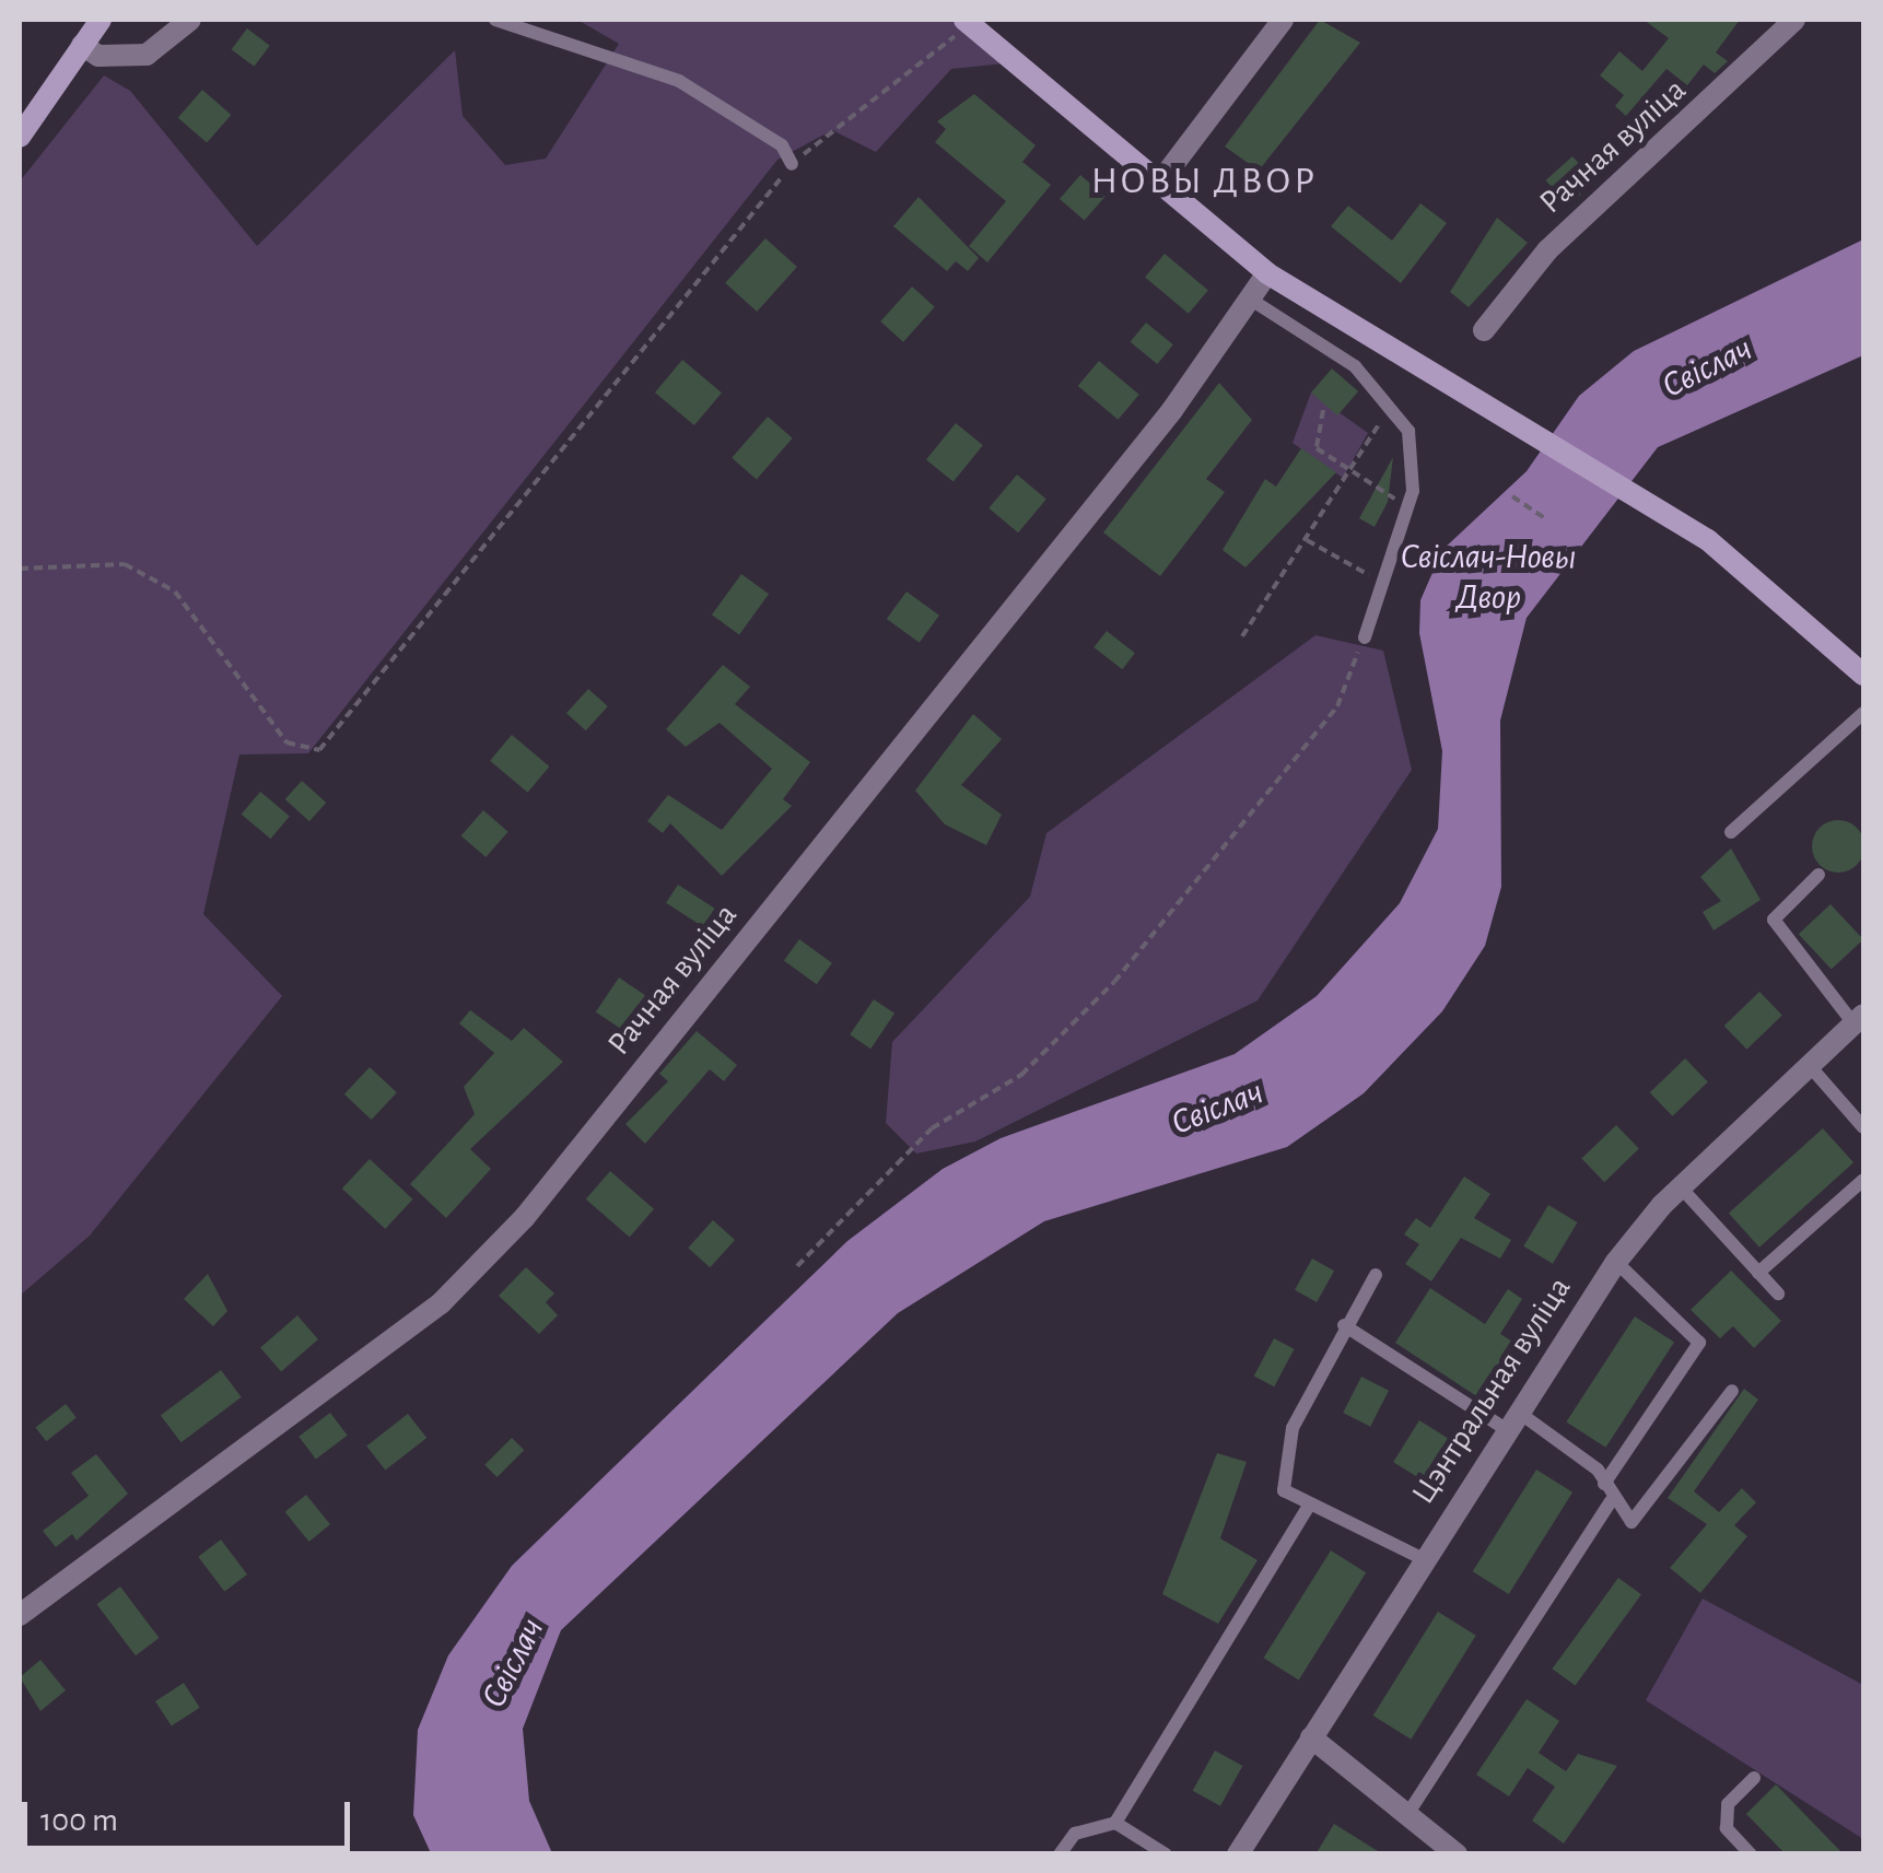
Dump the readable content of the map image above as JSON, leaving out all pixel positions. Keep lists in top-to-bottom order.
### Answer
{
  "streets": {
    "street": ["Рачная вуліца", "Цэнтральная вуліца"]
  },
  "districts": ["НОВЫ ДВОР"],
  "water": ["Свіслач", "Свіслач-Новы Двор"],
  "scale_bar": "100 m"
}
